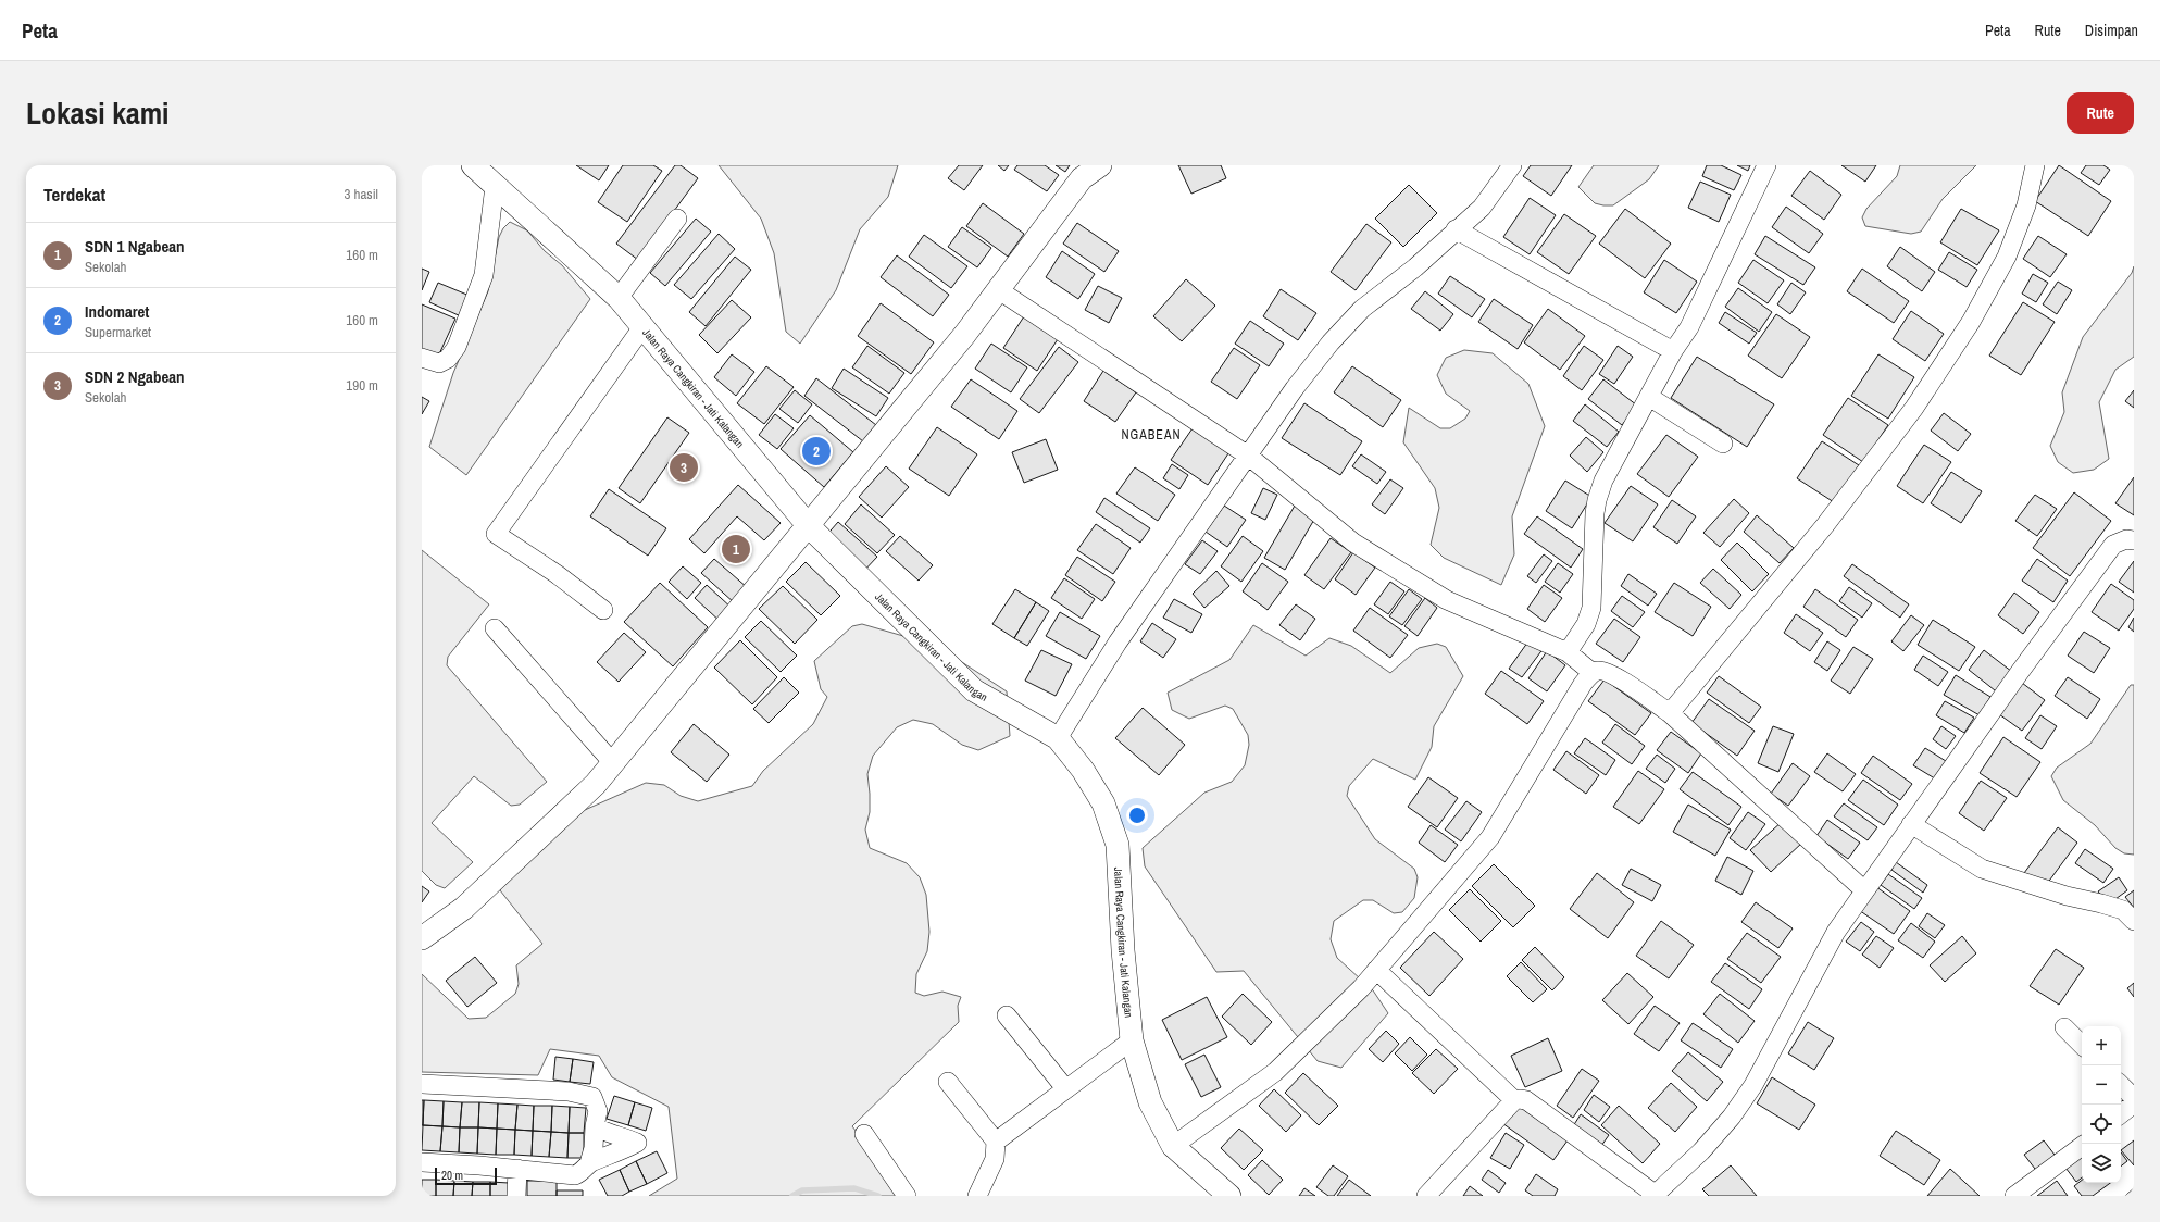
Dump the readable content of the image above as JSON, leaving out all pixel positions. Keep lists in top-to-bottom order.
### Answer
{
  "streets": {
    "street": ["Jalan Raya Cangkiran - Jati Kalangan"]
  },
  "districts": ["NGABEAN"],
  "scale_bar": "20 m",
  "page": {
    "header": "Peta",
    "nav": ["Peta", "Rute", "Disimpan"],
    "title": "Lokasi kami",
    "buttons": "Rute",
    "heading": ["Terdekat", "3 hasil"],
    "list": [
      {
        "mark": "1",
        "name": "SDN 1 Ngabean",
        "note": "Sekolah",
        "value": "160 m"
      },
      {
        "mark": "2",
        "name": "Indomaret",
        "note": "Supermarket",
        "value": "160 m"
      },
      {
        "mark": "3",
        "name": "SDN 2 Ngabean",
        "note": "Sekolah",
        "value": "190 m"
      }
    ],
    "pins": ["2", "3", "1"],
    "map_buttons": ["+", "−"],
    "scale": "20 m"
  }
}
